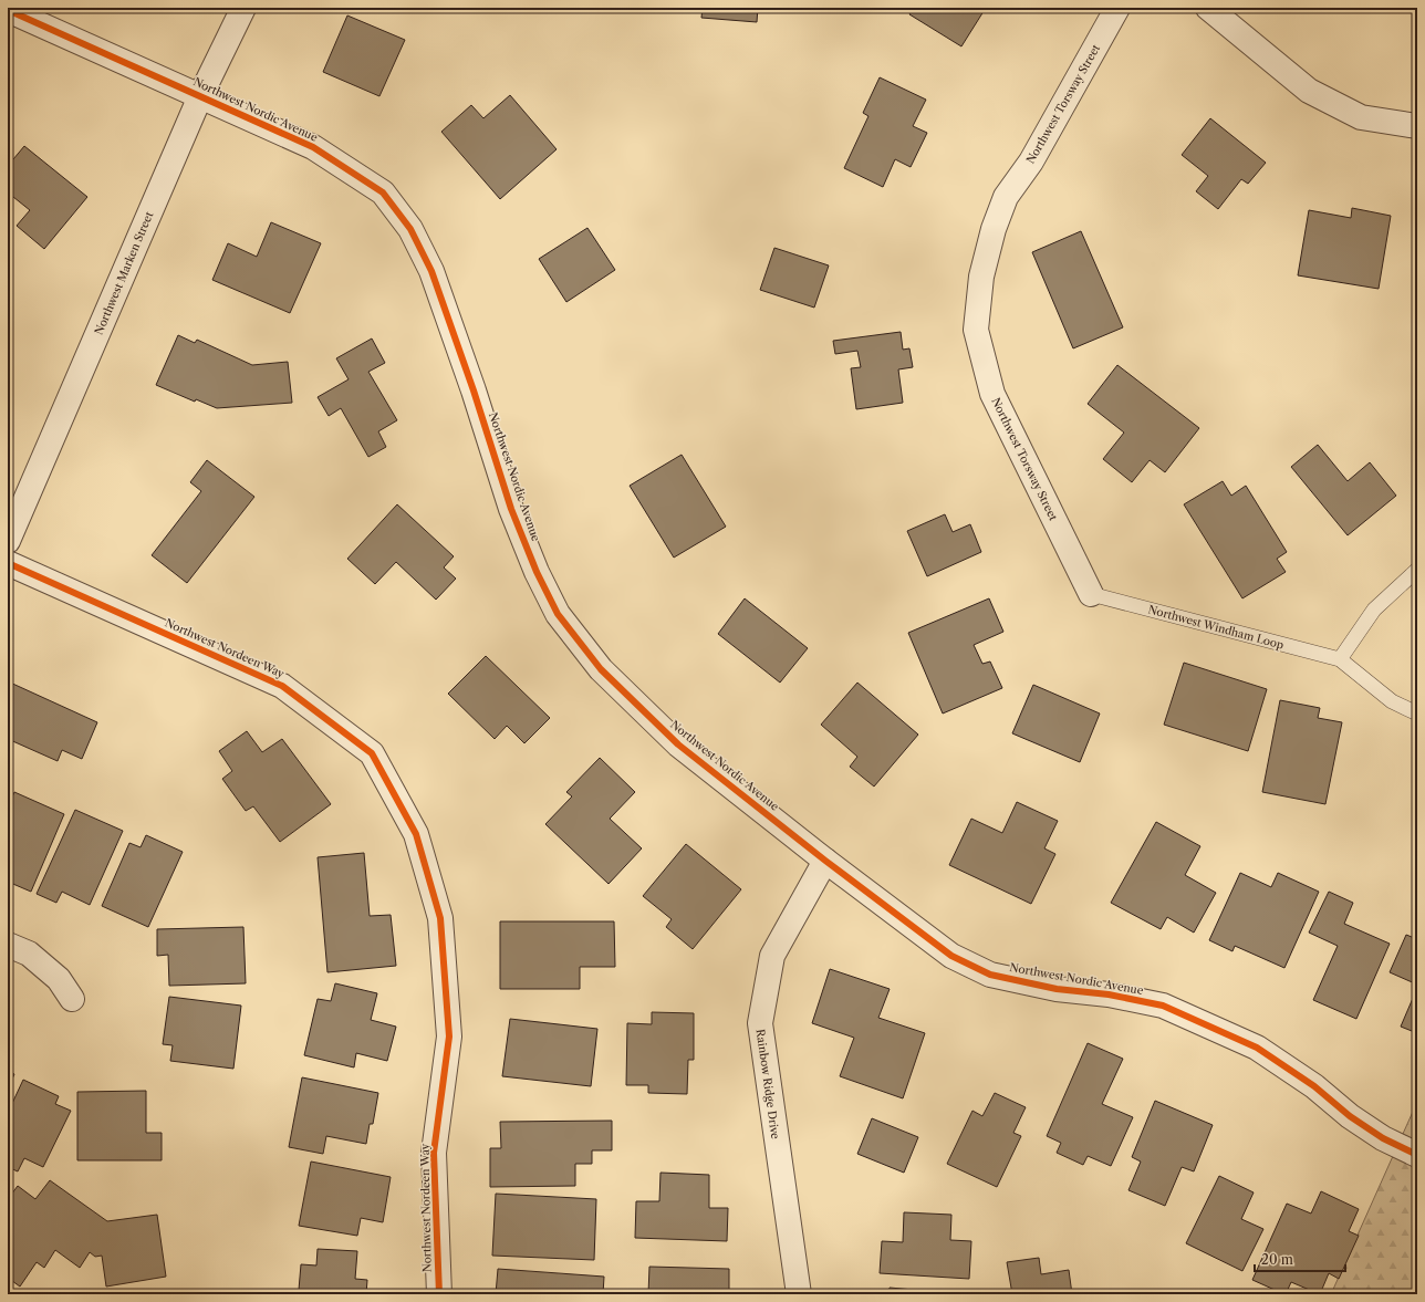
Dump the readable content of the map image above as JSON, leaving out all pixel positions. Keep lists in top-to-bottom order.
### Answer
{
  "streets": {
    "street": [
      "Northwest Torsway Street",
      "Northwest Nordic Avenue",
      "Northwest Marken Street",
      "Northwest Nordeen Way",
      "Rainbow Ridge Drive"
    ],
    "lane": ["Northwest Windham Loop"]
  },
  "crossings": [
    ["Northwest Torsway Street", "Northwest Windham Loop"],
    ["Northwest Nordic Avenue", "Northwest Marken Street"],
    ["Northwest Nordic Avenue", "Rainbow Ridge Drive"]
  ],
  "scale_bar": "20 m"
}
